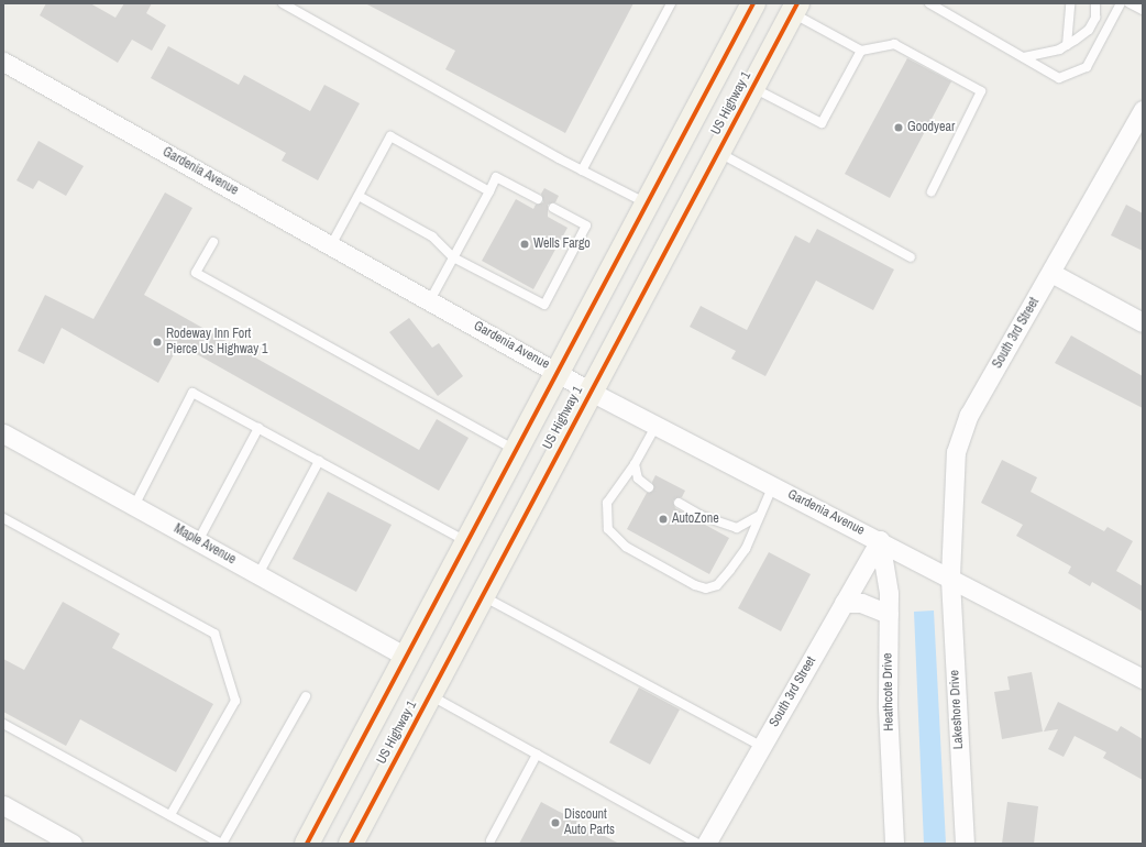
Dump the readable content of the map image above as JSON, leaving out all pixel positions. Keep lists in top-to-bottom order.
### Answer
{
  "streets": {
    "main road": ["US Highway 1"],
    "street": [
      "Gardenia Avenue",
      "South 3rd Street",
      "Maple Avenue",
      "Heathcote Drive",
      "Lakeshore Drive"
    ]
  },
  "crossings": [
    ["US Highway 1", "Gardenia Avenue"],
    ["US Highway 1", "Maple Avenue"],
    ["Gardenia Avenue", "South 3rd Street"],
    ["Gardenia Avenue", "Heathcote Drive"],
    ["Gardenia Avenue", "Lakeshore Drive"],
    ["South 3rd Street", "Heathcote Drive"],
    ["South 3rd Street", "Lakeshore Drive"]
  ],
  "places": [
    "Goodyear",
    "Wells Fargo",
    "Rodeway Inn Fort Pierce Us Highway 1",
    "AutoZone",
    "Discount Auto Parts"
  ]
}
